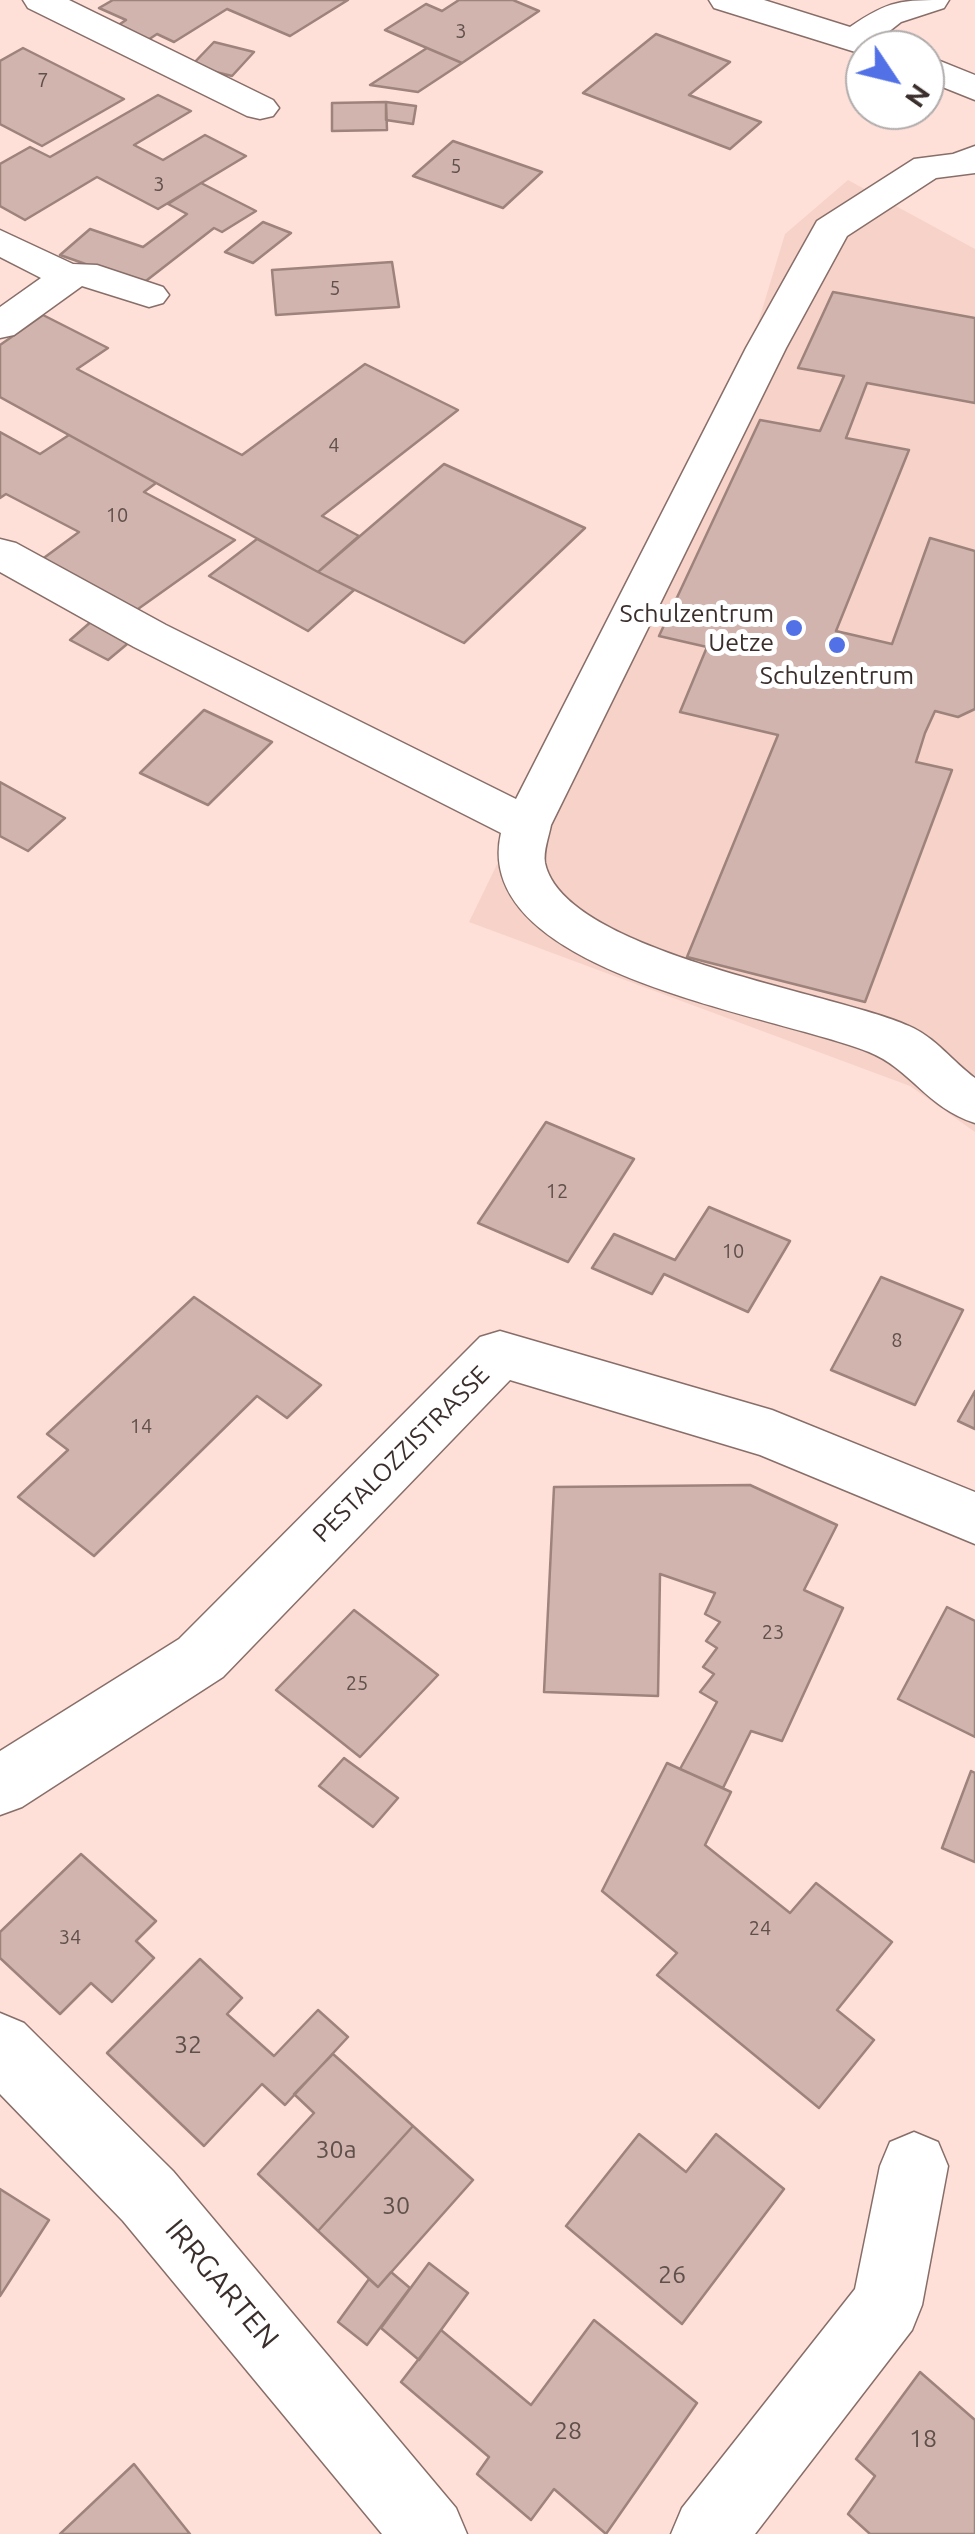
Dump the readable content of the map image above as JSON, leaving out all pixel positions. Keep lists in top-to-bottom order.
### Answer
{
  "streets": {
    "street": ["PESTALOZZISTRASSE", "IRRGARTEN"]
  },
  "places": ["Schulzentrum Uetze", "Schulzentrum"],
  "house_numbers": [
    "3",
    "7",
    "5",
    "3",
    "5",
    "4",
    "10",
    "12",
    "10",
    "8",
    "14",
    "23",
    "25",
    "24",
    "34",
    "32",
    "30a",
    "30",
    "26",
    "28",
    "18"
  ],
  "north": "bottom right"
}
